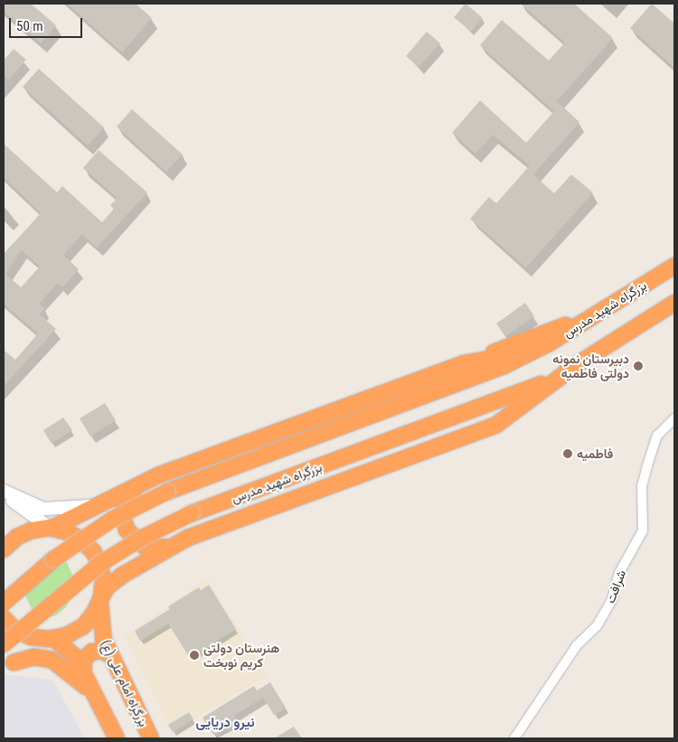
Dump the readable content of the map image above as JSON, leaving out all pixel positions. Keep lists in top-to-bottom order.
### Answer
{
  "streets": {
    "highway": ["بزرگراه شهید مدرس", "بزرگراه امام علی (ع)"],
    "street": ["شرافت"]
  },
  "crossings": [
    ["بزرگراه شهید مدرس", "بزرگراه امام علی (ع)"]
  ],
  "districts": ["نیرو دریایی"],
  "places": ["دبیرستان نمونه دولتی فاطمیه", "فاطمیه", "هنرستان دولتی کریم نوبخت"],
  "scale_bar": "50 m"
}
